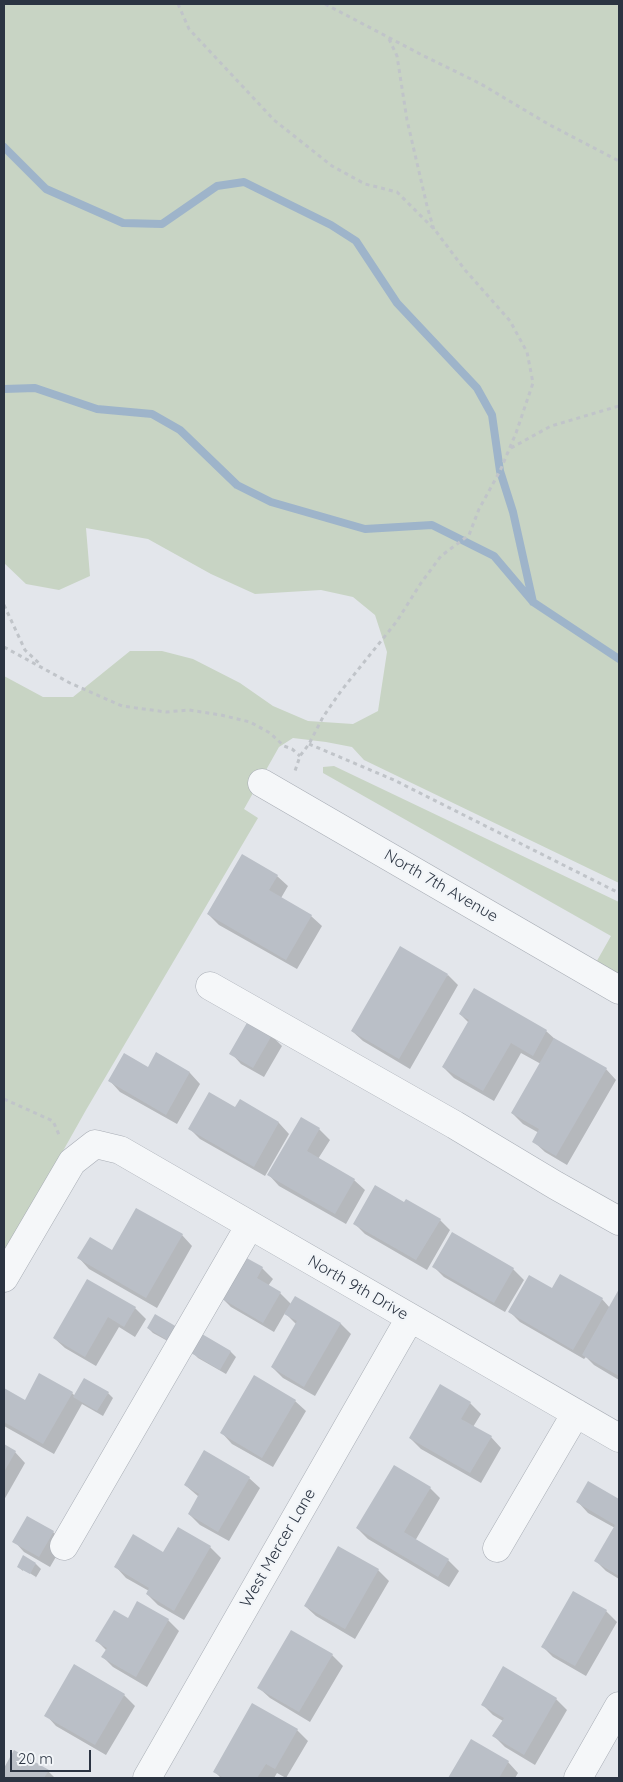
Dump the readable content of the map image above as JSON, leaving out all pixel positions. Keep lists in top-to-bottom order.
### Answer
{
  "streets": {
    "street": ["North 7th Avenue", "North 9th Drive", "West Mercer Lane"]
  },
  "crossings": [
    ["North 9th Drive", "West Mercer Lane"]
  ],
  "scale_bar": "20 m"
}
